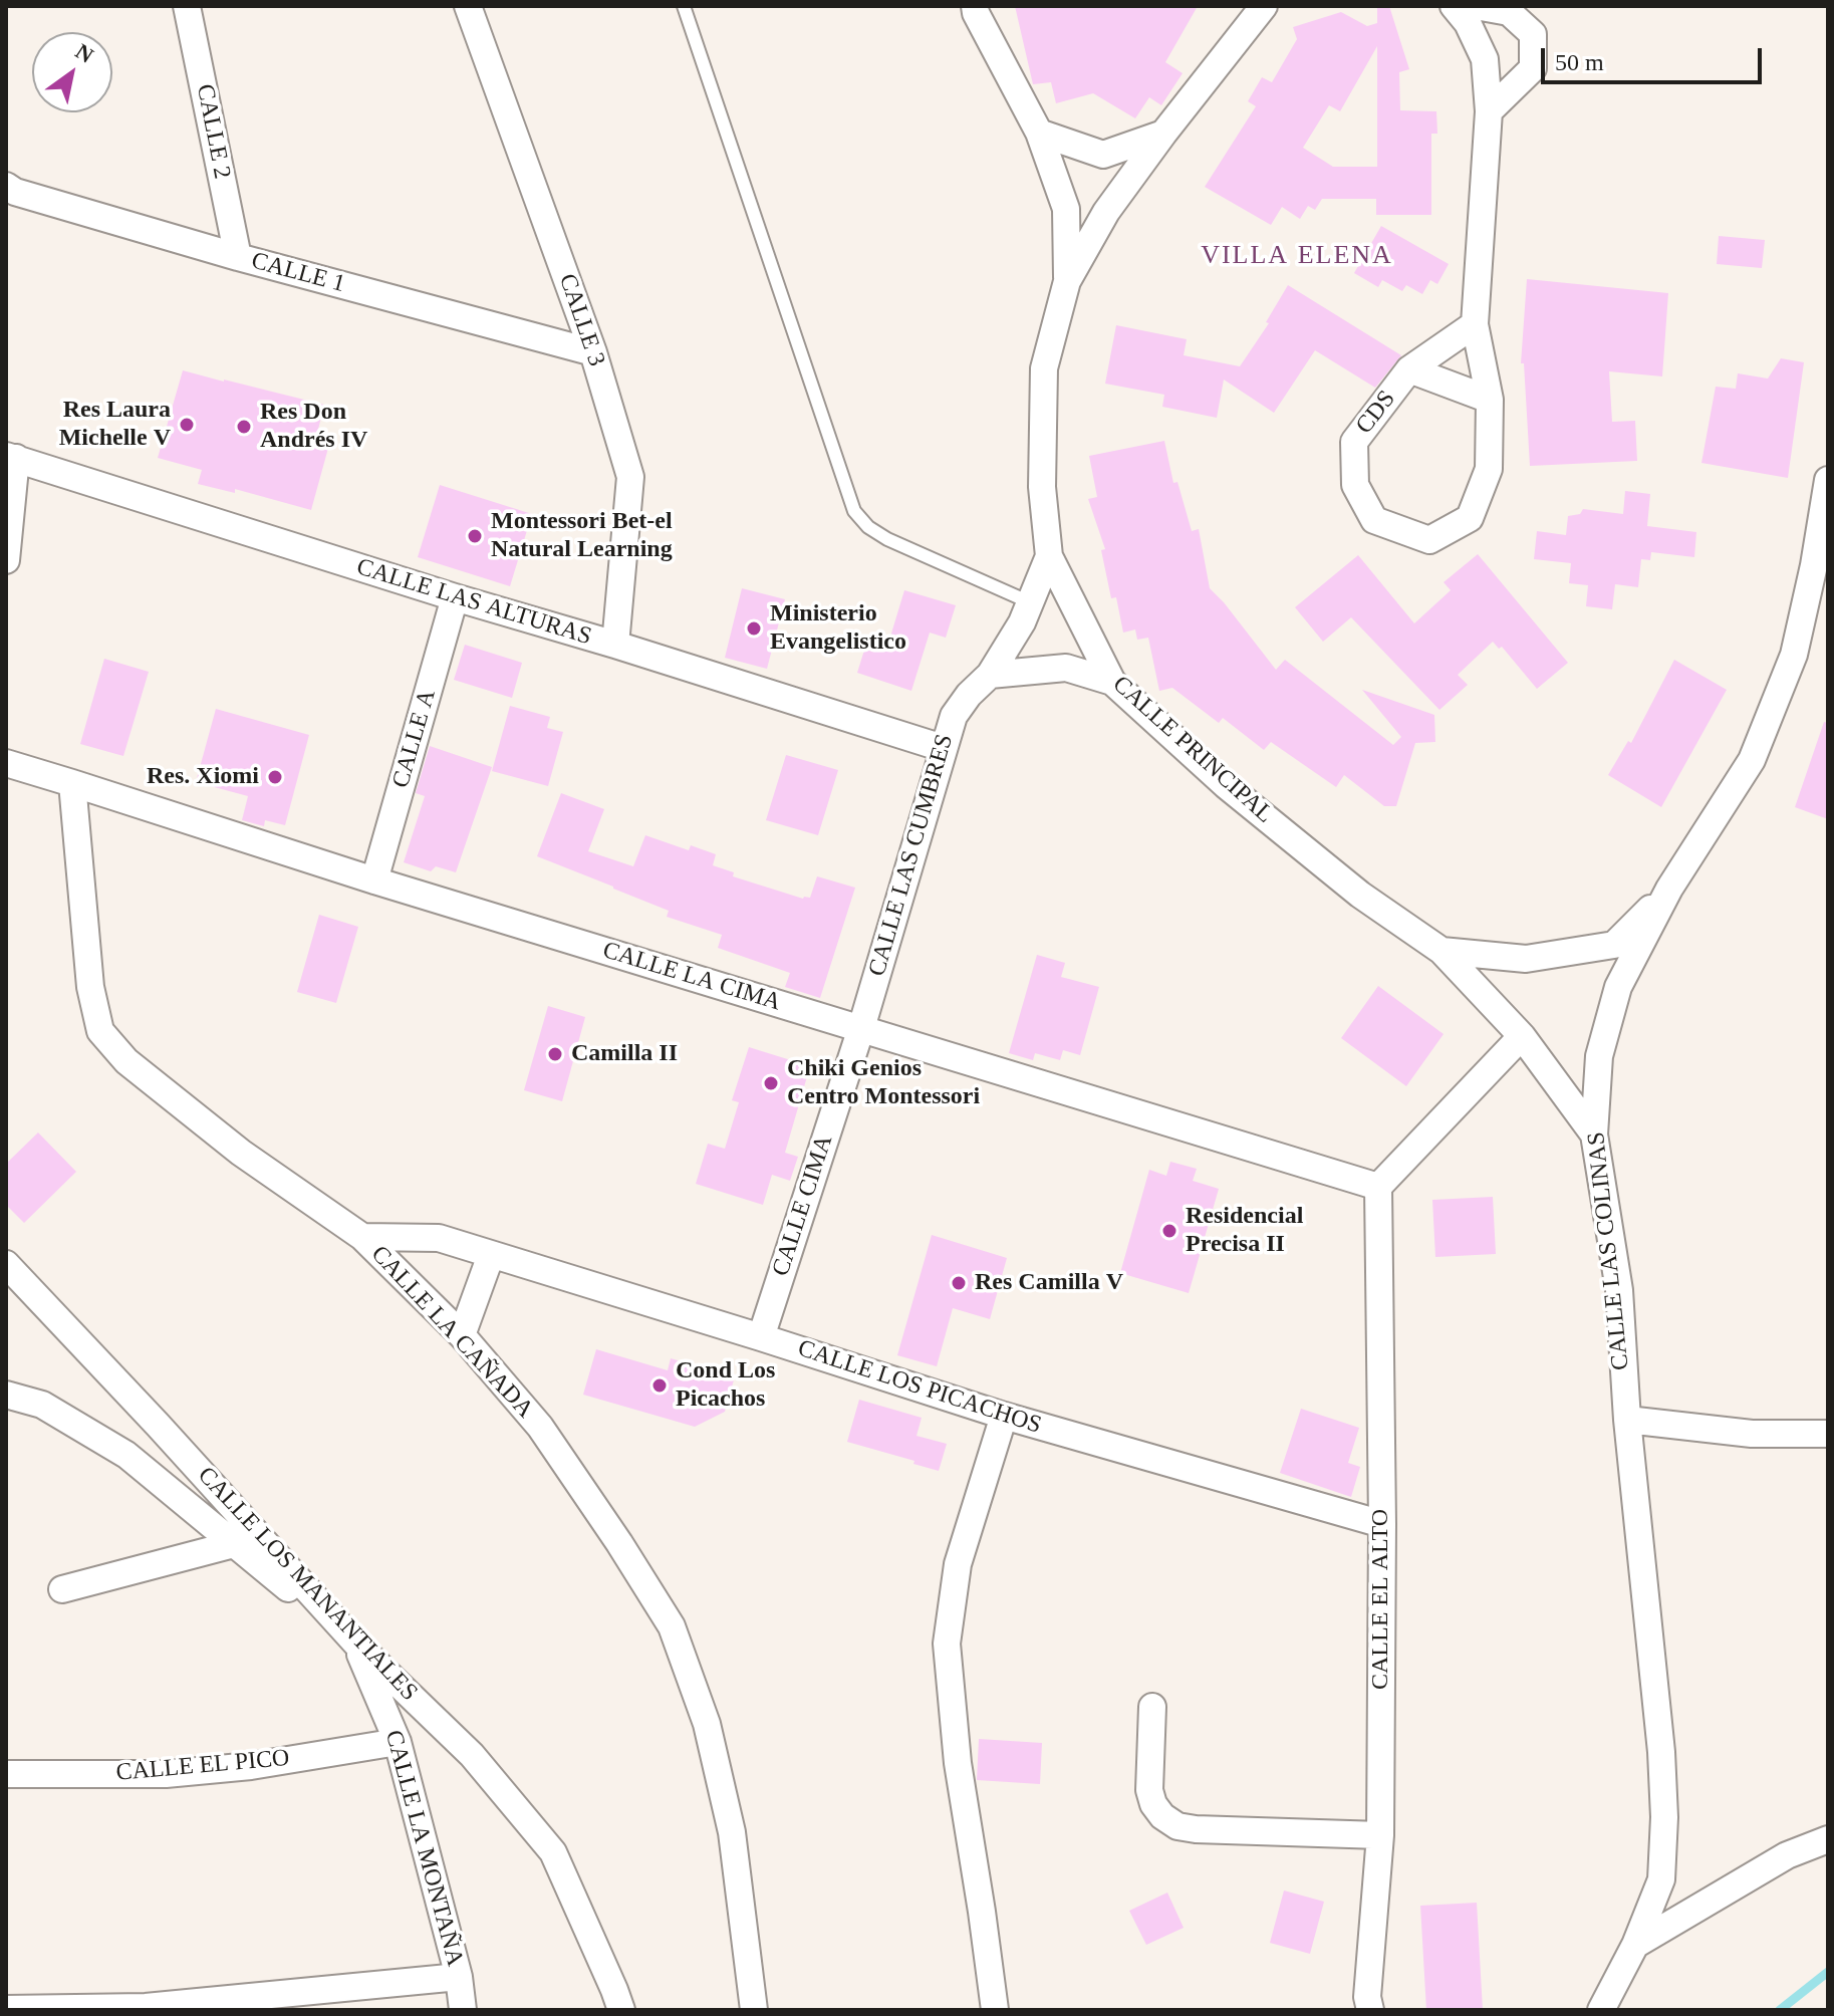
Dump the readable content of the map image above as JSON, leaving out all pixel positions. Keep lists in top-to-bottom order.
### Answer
{
  "streets": {
    "street": [
      "CALLE 2",
      "CALLE 1",
      "CALLE 3",
      "CDS",
      "CALLE LAS ALTURAS",
      "CALLE A",
      "CALLE PRINCIPAL",
      "CALLE LAS CUMBRES",
      "CALLE LA CIMA",
      "CALLE CIMA",
      "CALLE LAS COLINAS",
      "CALLE LA CAÑADA",
      "CALLE LOS PICACHOS",
      "CALLE LOS MANANTIALES",
      "CALLE EL ALTO",
      "CALLE EL PICO",
      "CALLE LA MONTAÑA"
    ]
  },
  "crossings": [
    ["CALLE 2", "CALLE 1"],
    ["CALLE 1", "CALLE 3"],
    ["CALLE 3", "CALLE LAS ALTURAS"],
    ["CALLE LAS ALTURAS", "CALLE A"],
    ["CALLE LAS ALTURAS", "CALLE LAS CUMBRES"],
    ["CALLE A", "CALLE LA CIMA"],
    ["CALLE PRINCIPAL", "CALLE LAS CUMBRES"],
    ["CALLE PRINCIPAL", "CALLE LAS COLINAS"],
    ["CALLE LAS CUMBRES", "CALLE LA CIMA"],
    ["CALLE LAS CUMBRES", "CALLE CIMA"],
    ["CALLE LA CIMA", "CALLE CIMA"],
    ["CALLE LA CIMA", "CALLE LA CAÑADA"],
    ["CALLE LA CIMA", "CALLE EL ALTO"],
    ["CALLE CIMA", "CALLE LOS PICACHOS"],
    ["CALLE LA CAÑADA", "CALLE LOS PICACHOS"],
    ["CALLE LOS PICACHOS", "CALLE EL ALTO"],
    ["CALLE LOS MANANTIALES", "CALLE LA MONTAÑA"],
    ["CALLE EL PICO", "CALLE LA MONTAÑA"]
  ],
  "districts": ["VILLA ELENA"],
  "places": [
    "Res Laura Michelle V",
    "Res Don Andrés IV",
    "Montessori Bet-el Natural Learning",
    "Ministerio Evangelistico",
    "Res. Xiomi",
    "Camilla II",
    "Chiki Genios Centro Montessori",
    "Residencial Precisa II",
    "Res Camilla V",
    "Cond Los Picachos"
  ],
  "scale_bar": "50 m",
  "north": "top right"
}
